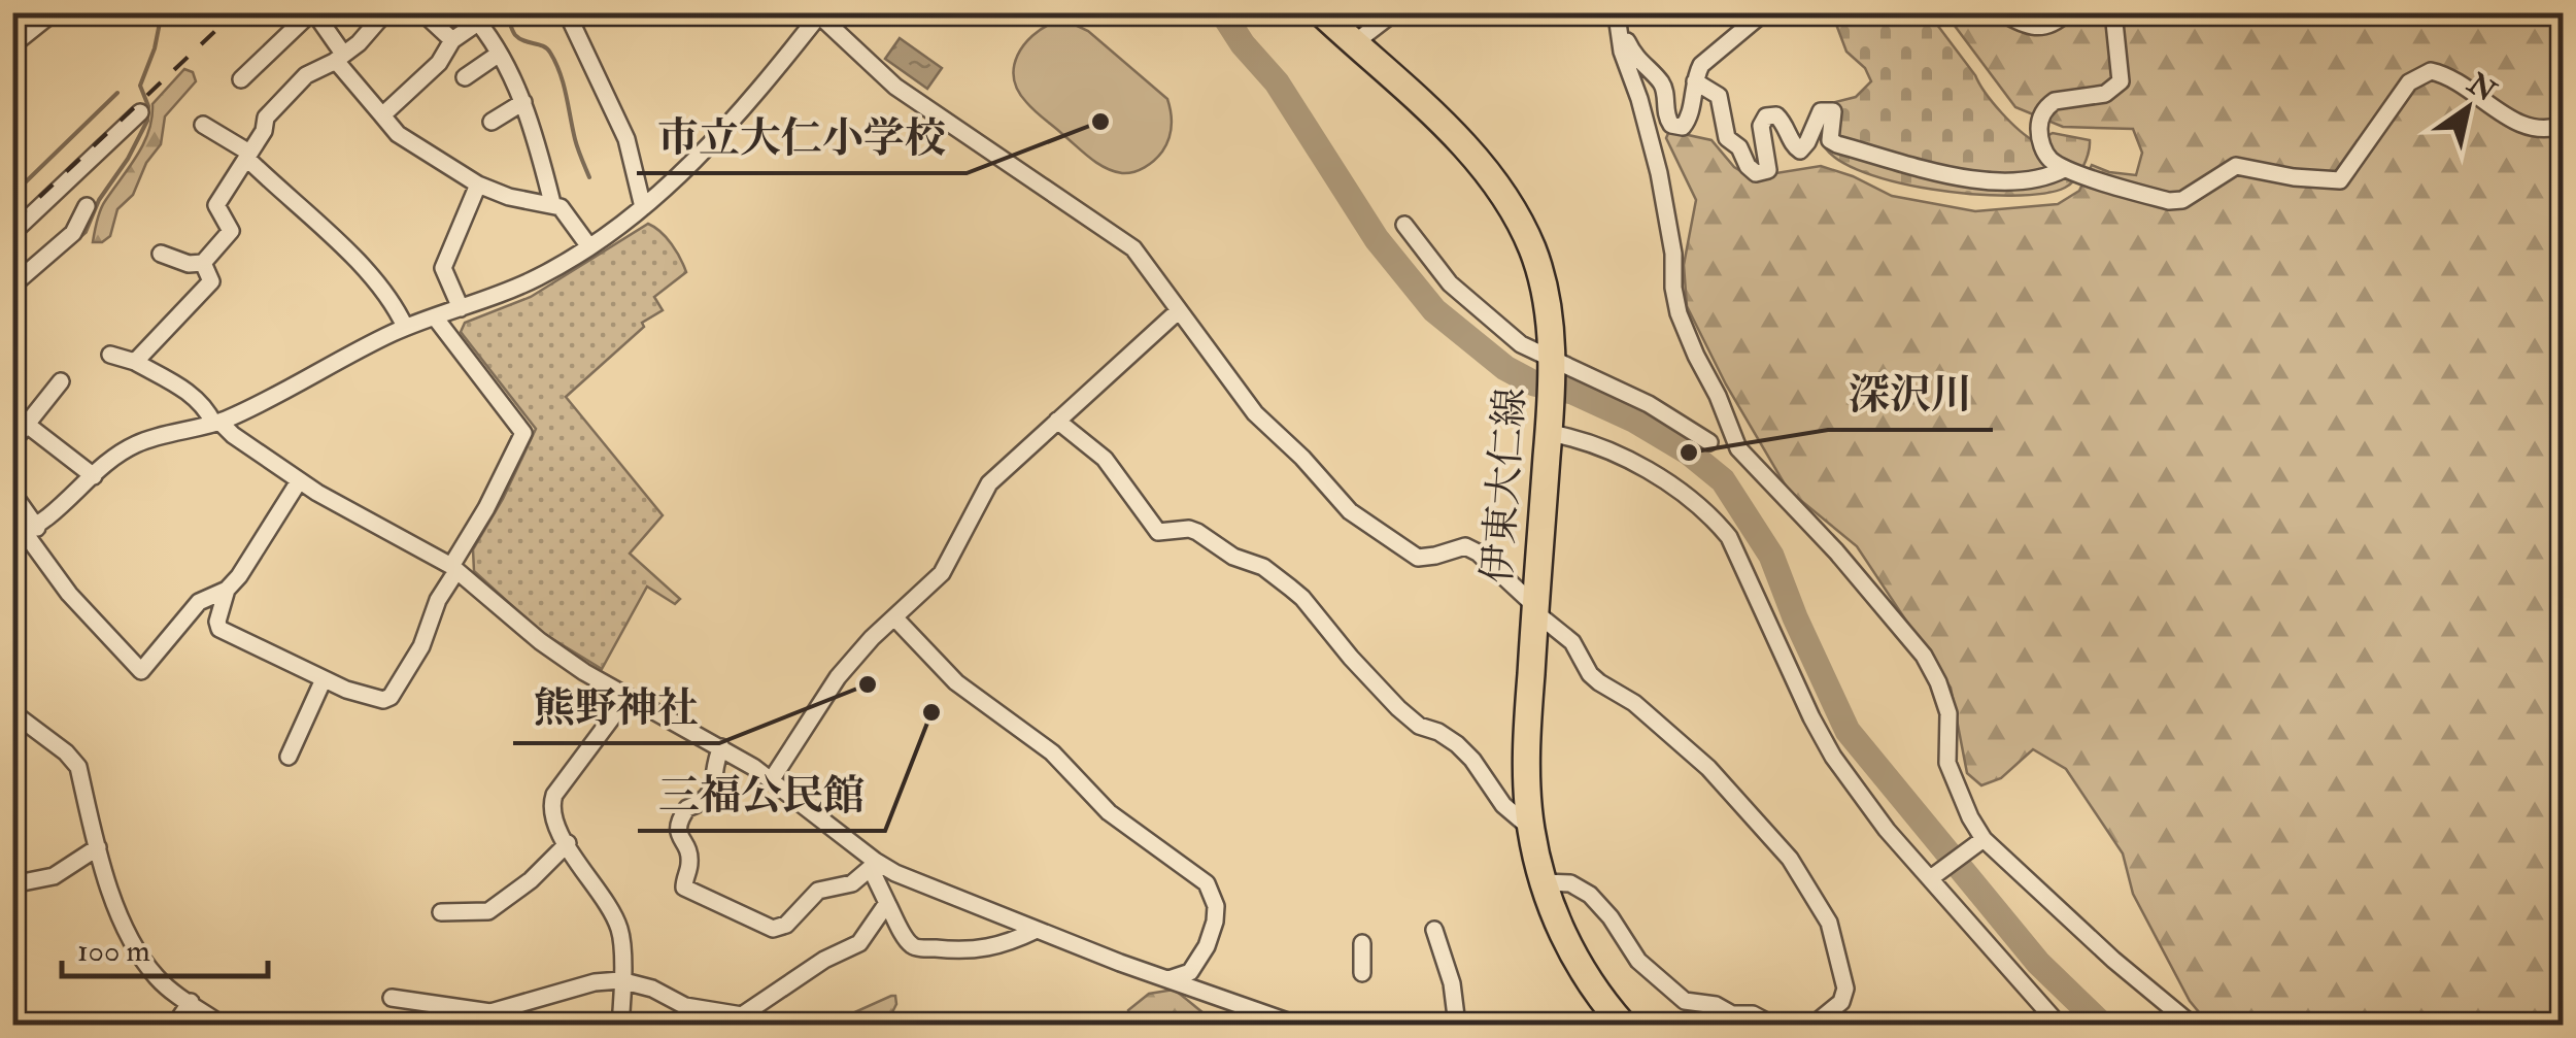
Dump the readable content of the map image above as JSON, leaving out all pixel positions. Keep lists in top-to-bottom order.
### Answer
{
  "streets": {
    "main road": ["伊東大仁線"]
  },
  "places": [
    "市立大仁小学校",
    "深沢川",
    "熊野神社",
    "三福公民館"
  ],
  "scale_bar": "100 m",
  "north": "top right"
}
